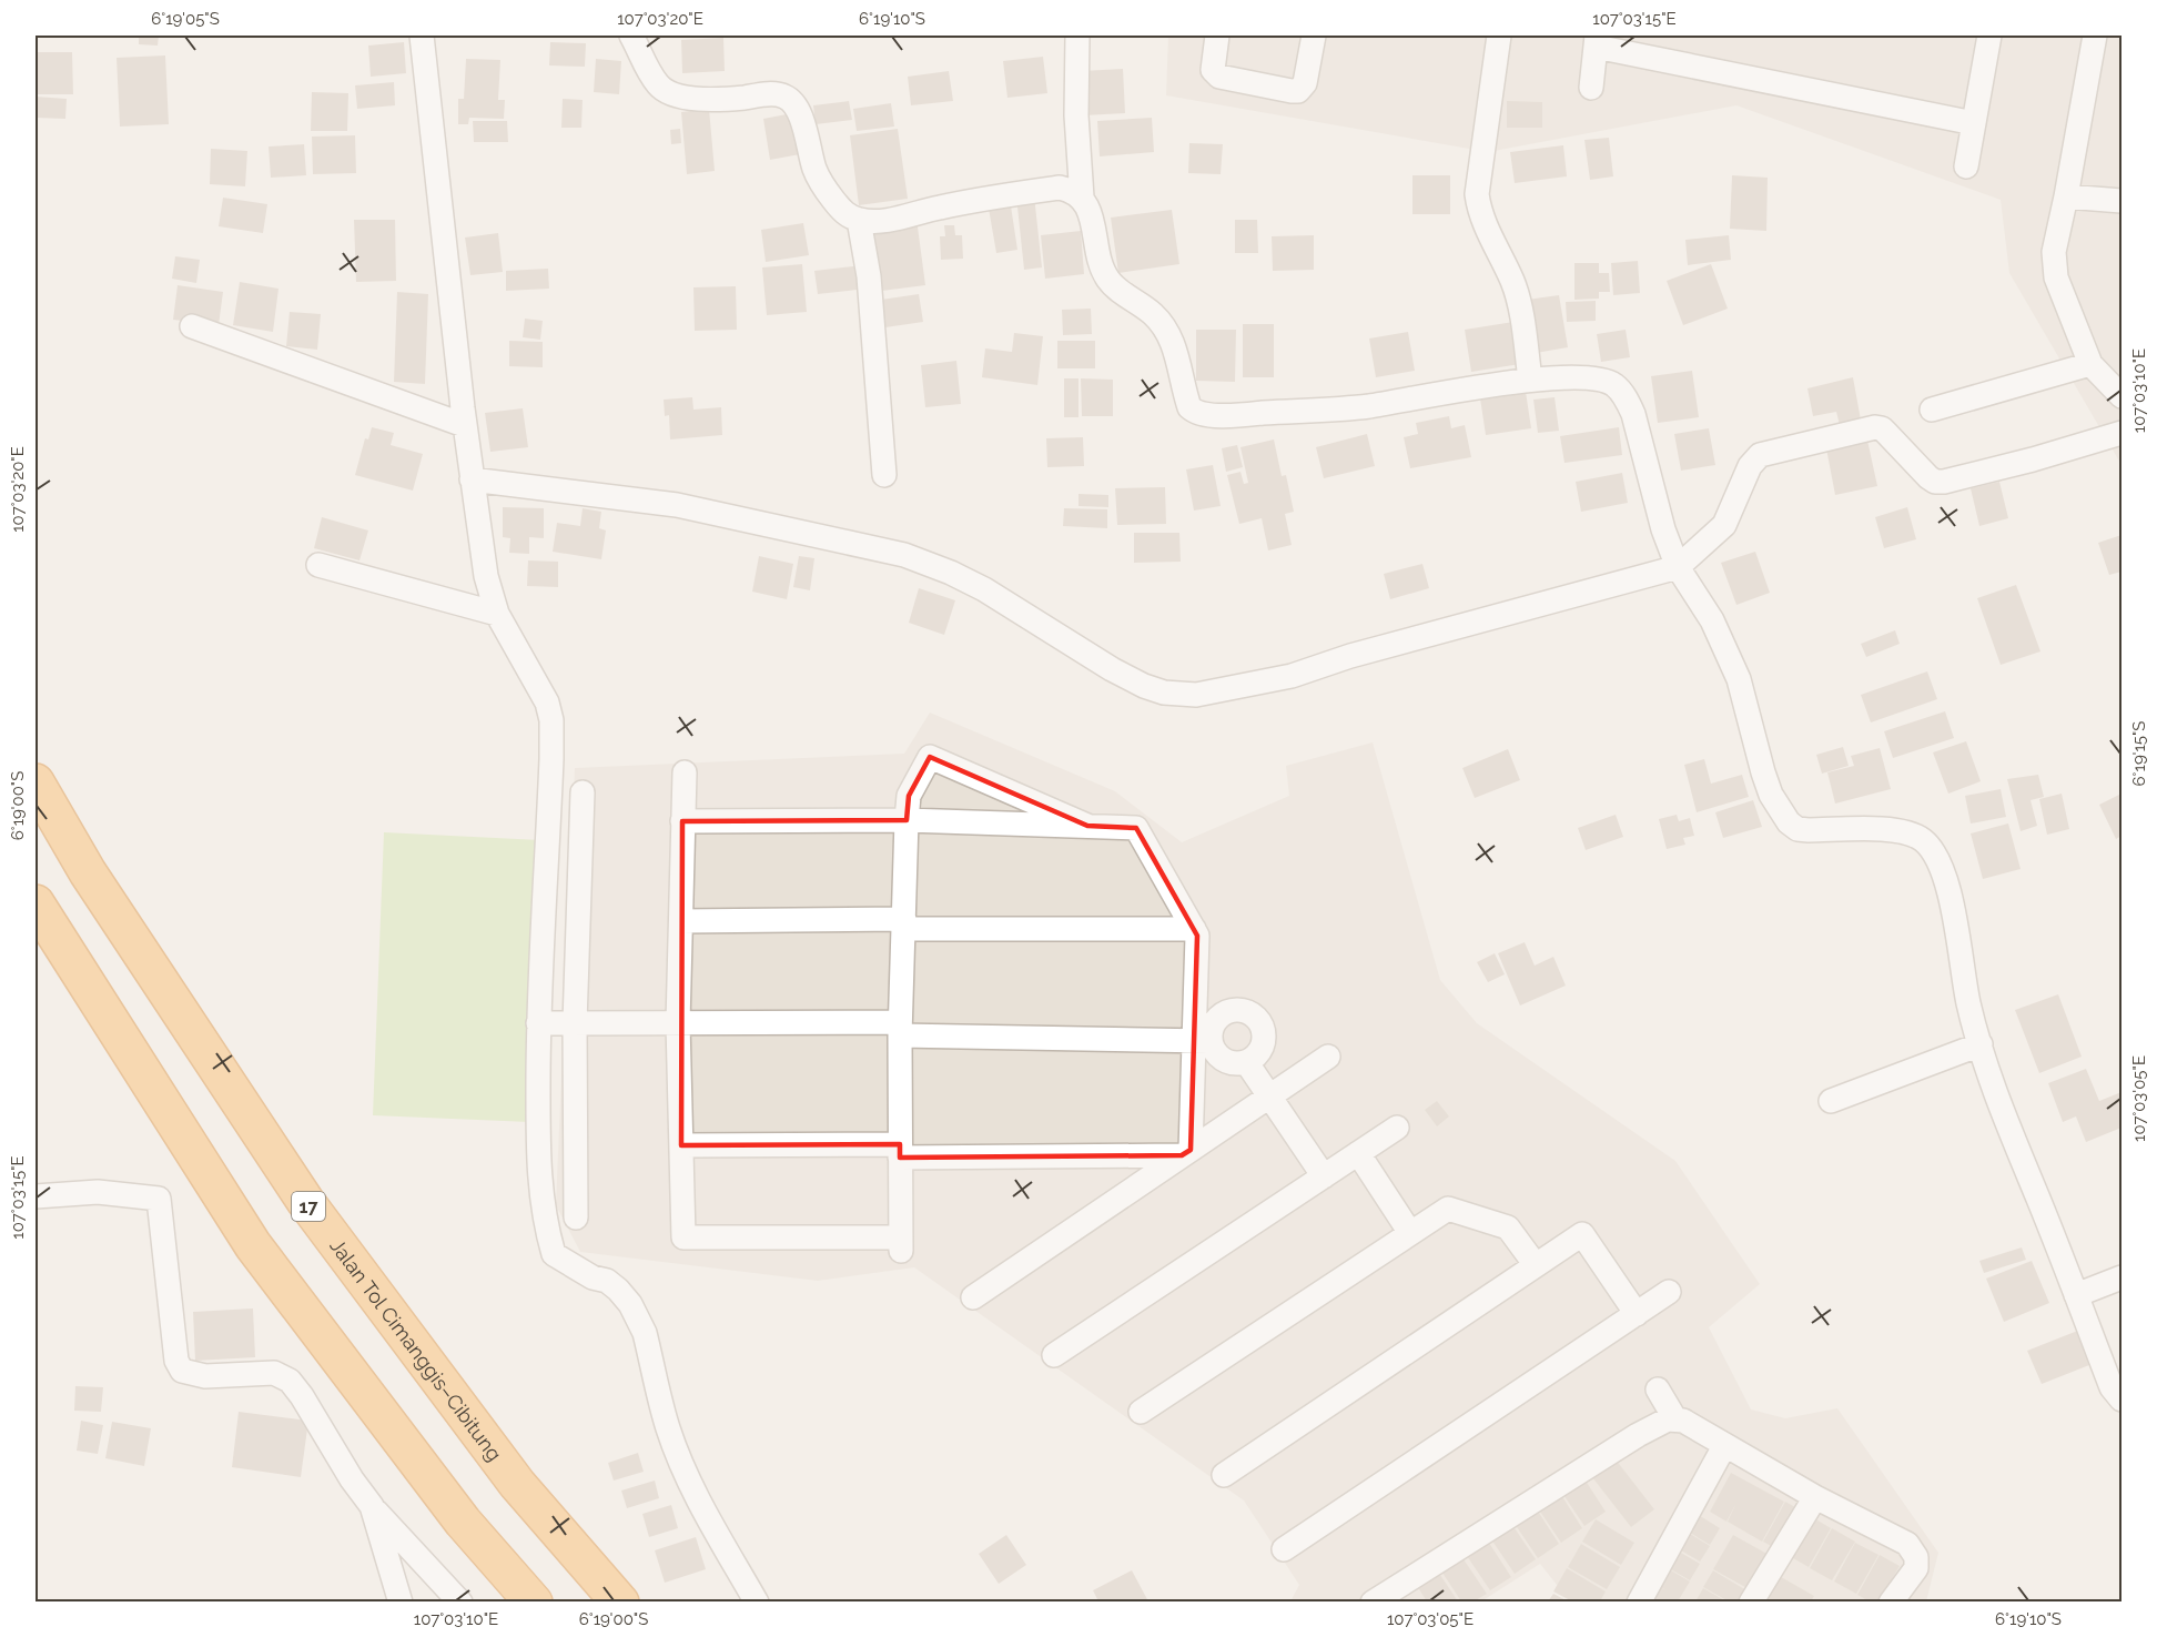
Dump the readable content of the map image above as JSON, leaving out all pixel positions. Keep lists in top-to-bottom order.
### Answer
{
  "streets": {
    "highway": ["17", "Jalan Tol Cimanggis–Cibitung"]
  },
  "coordinates": [
    "6°19'05\"S",
    "107°03'20\"E",
    "6°19'10\"S",
    "107°03'15\"E",
    "107°03'10\"E",
    "6°19'15\"S",
    "6°19'00\"S",
    "107°03'05\"E"
  ]
}
